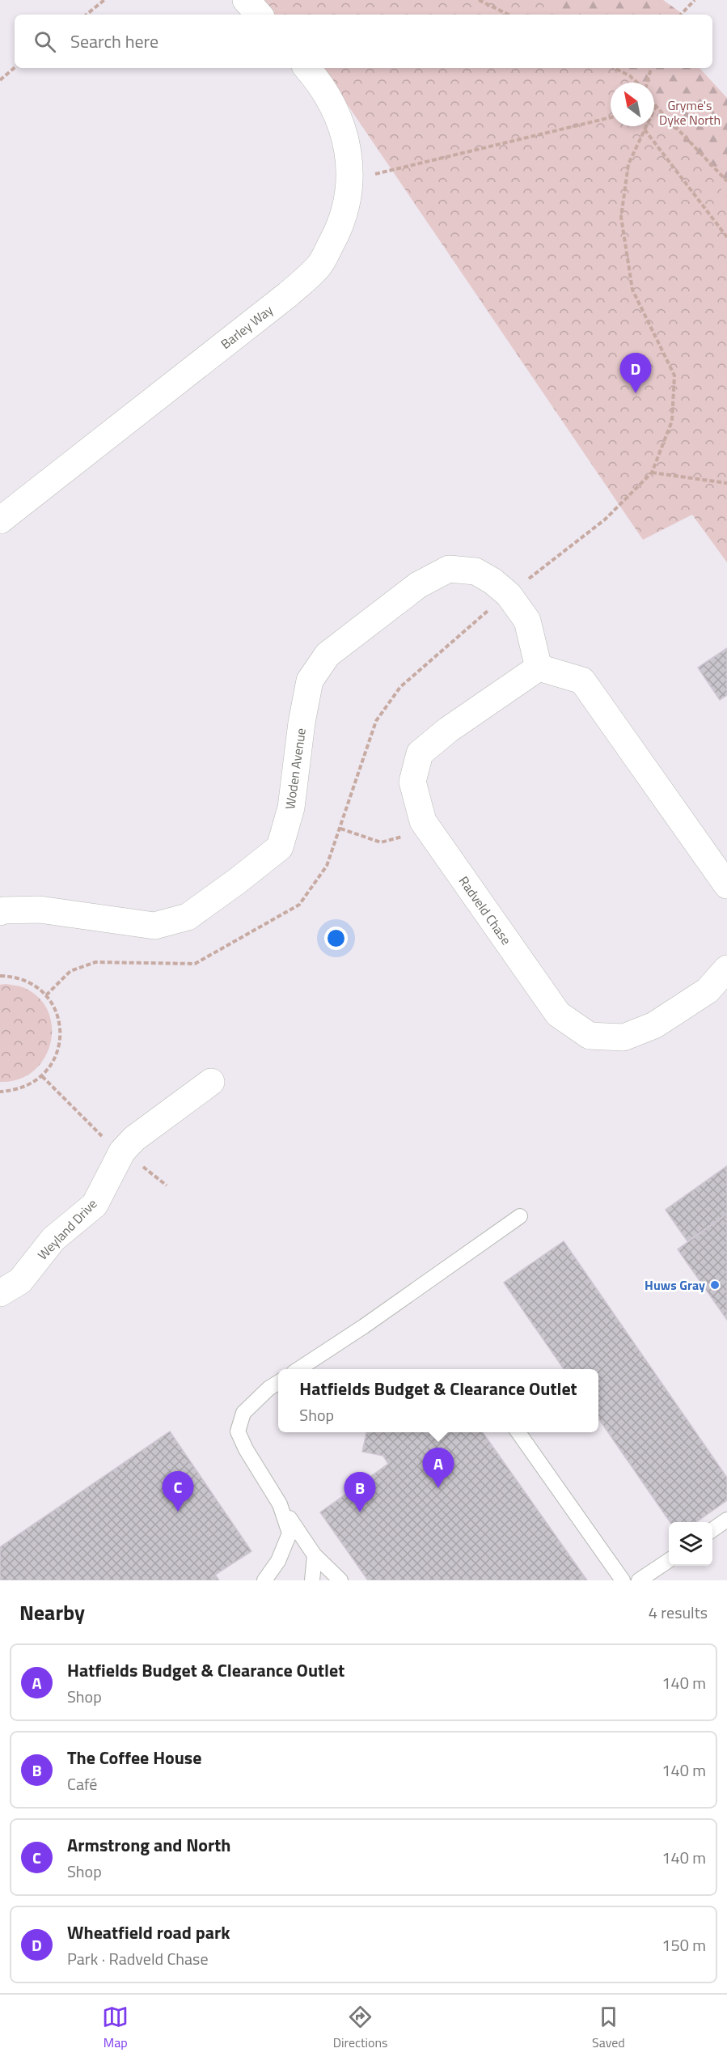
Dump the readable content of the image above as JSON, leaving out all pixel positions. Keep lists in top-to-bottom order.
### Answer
{
  "streets": {
    "street": [
      "Barley Way",
      "Woden Avenue",
      "Radveld Chase",
      "Weyland Drive"
    ]
  },
  "parks": ["Gryme's Dyke North"],
  "places": ["Huws Gray"],
  "north": "top left",
  "page": {
    "search": "Search here",
    "pins": [
      "D",
      "A",
      "C",
      "B"
    ],
    "popup": ["Hatfields Budget & Clearance Outlet", "Shop"],
    "heading": ["Nearby", "4 results"],
    "list": [
      {
        "mark": "A",
        "name": "Hatfields Budget & Clearance Outlet",
        "note": "Shop",
        "value": "140 m"
      },
      {
        "mark": "B",
        "name": "The Coffee House",
        "note": "Café",
        "value": "140 m"
      },
      {
        "mark": "C",
        "name": "Armstrong and North",
        "note": "Shop",
        "value": "140 m"
      },
      {
        "mark": "D",
        "name": "Wheatfield road park",
        "note": "Park · Radveld Chase",
        "value": "150 m"
      }
    ],
    "nav": ["Map", "Directions", "Saved"]
  }
}
